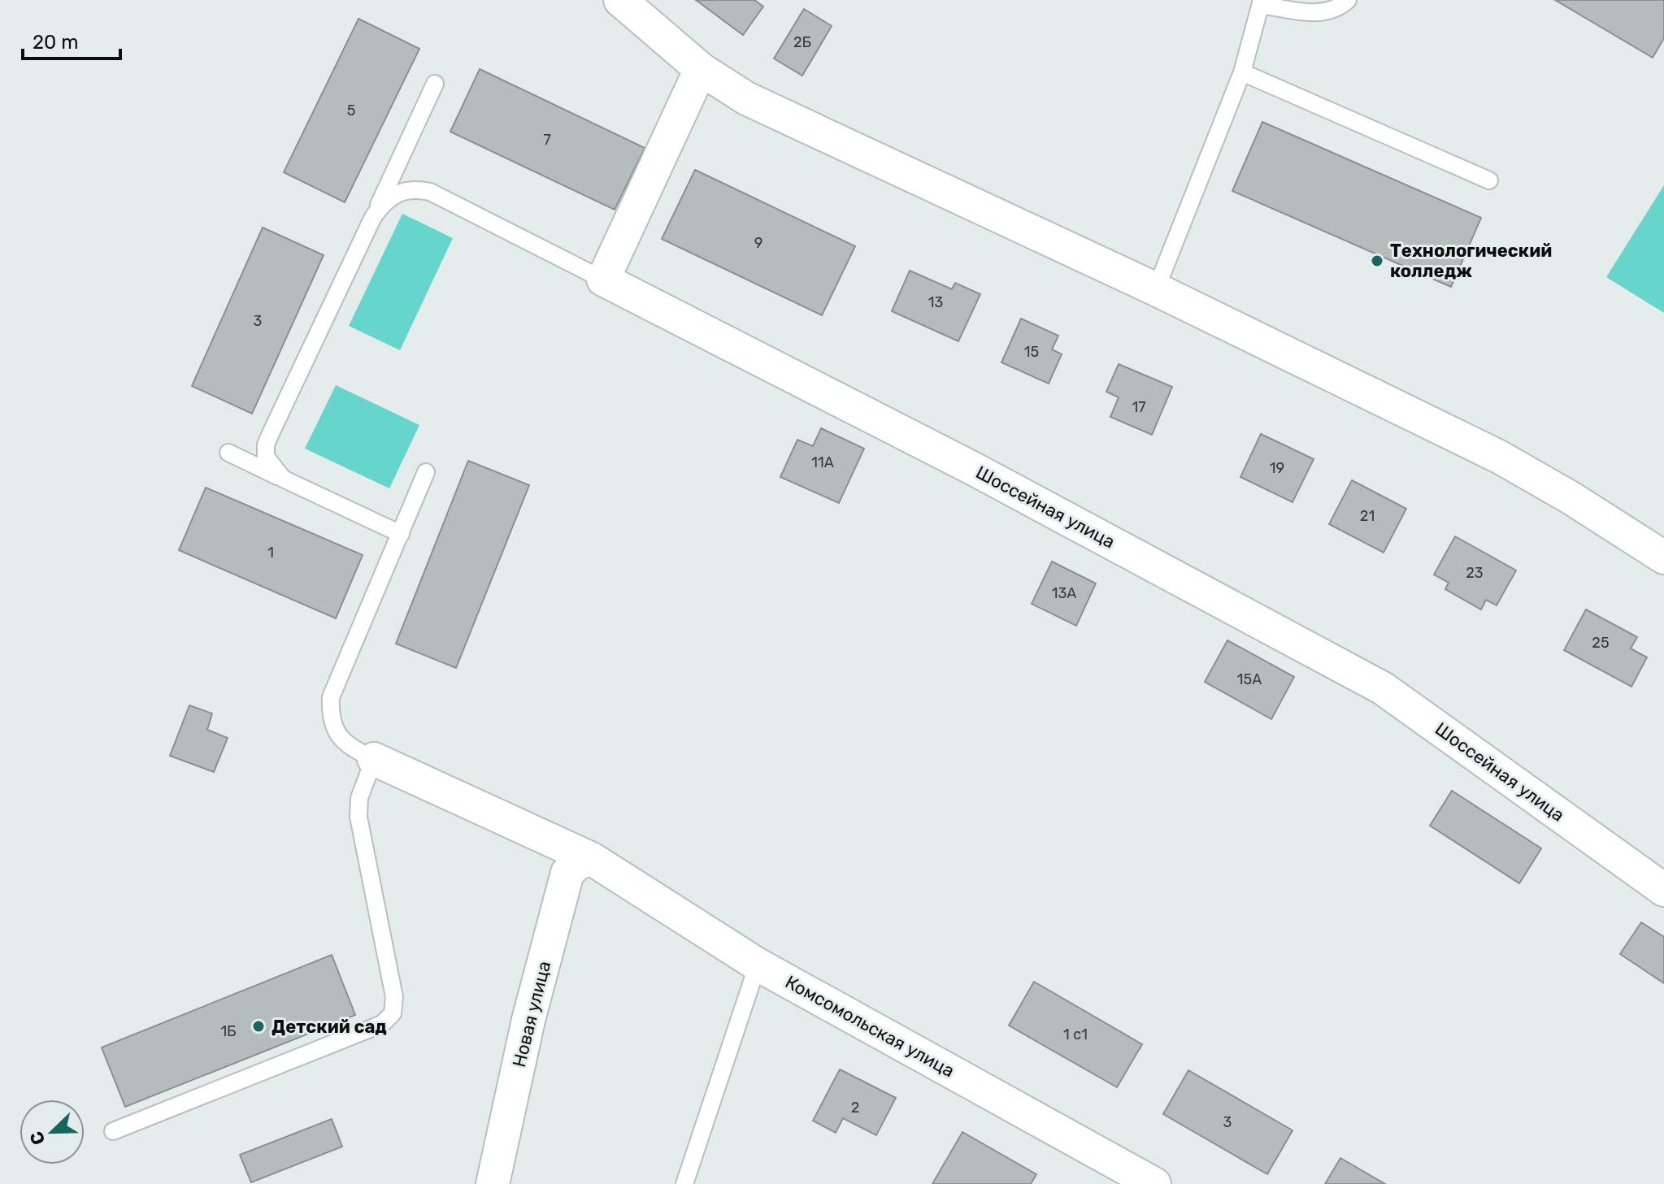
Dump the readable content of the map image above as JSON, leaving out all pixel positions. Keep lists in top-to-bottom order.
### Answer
{
  "streets": {
    "street": ["Шоссейная улица", "Новая улица", "Комсомольская улица"]
  },
  "crossings": [
    ["Новая улица", "Комсомольская улица"]
  ],
  "places": ["Технологический колледж", "Детский сад"],
  "house_numbers": [
    "2Б",
    "5",
    "7",
    "9",
    "13",
    "3",
    "15",
    "17",
    "11А",
    "19",
    "21",
    "1",
    "23",
    "13А",
    "25",
    "15А",
    "1Б",
    "1 с1",
    "2",
    "3"
  ],
  "scale_bar": "20 m",
  "north": "bottom left"
}
